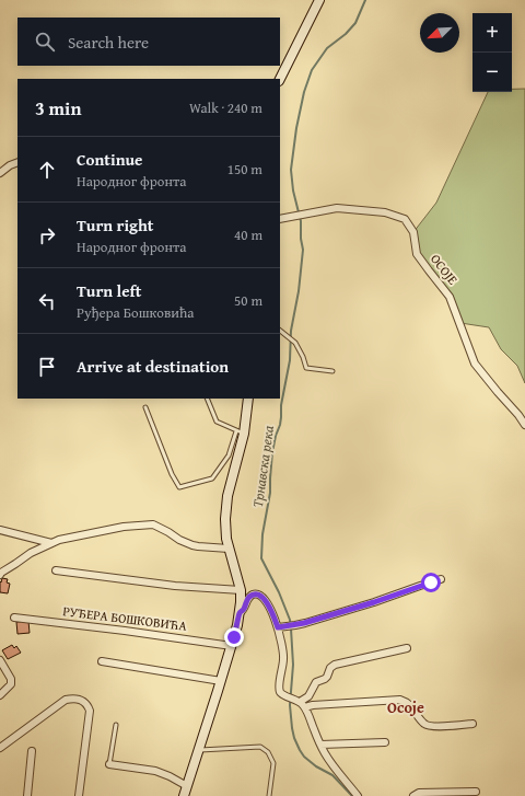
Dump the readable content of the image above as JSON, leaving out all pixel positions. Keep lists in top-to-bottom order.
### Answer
{
  "streets": {
    "street": ["ОСОЈЕ", "РУЂЕРА БОШКОВИЋА"]
  },
  "districts": ["Осоје"],
  "water": ["Трнавска река"],
  "north": "bottom left",
  "page": {
    "map_buttons": ["+", "−"],
    "search": "Search here",
    "heading": ["3 min", "Walk · 240 m"],
    "list": [
      ["Continue", "Народног фронта", "150 m"],
      ["Turn right", "Народног фронта", "40 m"],
      ["Turn left", "Руђера Бошковића", "50 m"],
      "Arrive at destination"
    ]
  }
}
